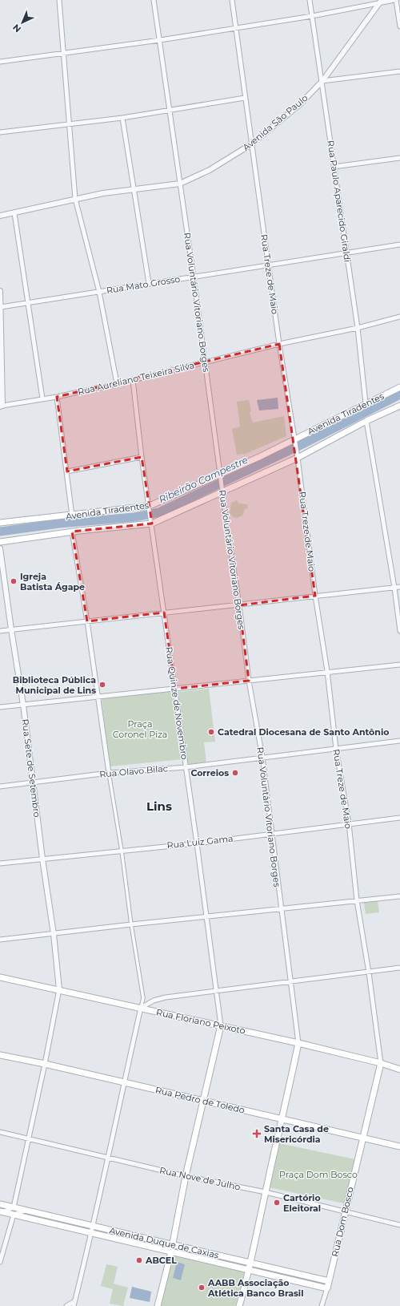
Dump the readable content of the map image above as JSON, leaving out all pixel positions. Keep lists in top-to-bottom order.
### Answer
{
  "streets": {
    "main road": [
      "Avenida Tiradentes",
      "Rua Floriano Peixoto",
      "Rua Pedro de Toledo",
      "Rua Dom Bosco",
      "Avenida Duque de Caxias"
    ],
    "street": [
      "Avenida São Paulo",
      "Rua Paulo Aparecido Giraldi",
      "Rua Treze de Maio",
      "Rua Mato Grosso",
      "Rua Voluntário Vitoriano Borges",
      "Rua Aureliano Teixeira Silva",
      "Rua Quinze de Novembro",
      "Rua Sete de Setembro",
      "Rua Olavo Bilac",
      "Rua Luiz Gama",
      "Rua Nove de Julho"
    ]
  },
  "crossings": [
    ["Avenida São Paulo", "Rua Paulo Aparecido Giraldi"],
    ["Avenida São Paulo", "Rua Treze de Maio"],
    ["Avenida São Paulo", "Rua Voluntário Vitoriano Borges"],
    ["Rua Paulo Aparecido Giraldi", "Rua Mato Grosso"],
    ["Rua Paulo Aparecido Giraldi", "Rua Aureliano Teixeira Silva"],
    ["Rua Paulo Aparecido Giraldi", "Avenida Tiradentes"],
    ["Rua Treze de Maio", "Rua Mato Grosso"],
    ["Rua Treze de Maio", "Rua Aureliano Teixeira Silva"],
    ["Rua Treze de Maio", "Avenida Tiradentes"],
    ["Rua Treze de Maio", "Rua Olavo Bilac"],
    ["Rua Treze de Maio", "Rua Luiz Gama"],
    ["Rua Treze de Maio", "Rua Floriano Peixoto"],
    ["Rua Treze de Maio", "Rua Dom Bosco"],
    ["Rua Mato Grosso", "Rua Voluntário Vitoriano Borges"],
    ["Rua Voluntário Vitoriano Borges", "Rua Aureliano Teixeira Silva"],
    ["Rua Voluntário Vitoriano Borges", "Avenida Tiradentes"],
    ["Rua Voluntário Vitoriano Borges", "Rua Olavo Bilac"],
    ["Rua Voluntário Vitoriano Borges", "Rua Luiz Gama"],
    ["Rua Voluntário Vitoriano Borges", "Rua Floriano Peixoto"],
    ["Rua Aureliano Teixeira Silva", "Rua Quinze de Novembro"],
    ["Avenida Tiradentes", "Rua Quinze de Novembro"],
    ["Rua Quinze de Novembro", "Rua Olavo Bilac"],
    ["Rua Quinze de Novembro", "Rua Luiz Gama"],
    ["Rua Quinze de Novembro", "Rua Floriano Peixoto"],
    ["Rua Sete de Setembro", "Rua Olavo Bilac"],
    ["Rua Sete de Setembro", "Rua Luiz Gama"],
    ["Rua Sete de Setembro", "Rua Floriano Peixoto"],
    ["Rua Floriano Peixoto", "Rua Dom Bosco"],
    ["Rua Pedro de Toledo", "Rua Dom Bosco"],
    ["Rua Nove de Julho", "Rua Dom Bosco"],
    ["Rua Dom Bosco", "Avenida Duque de Caxias"]
  ],
  "districts": ["Lins"],
  "water": ["Ribeirão Campestre"],
  "parks": ["Praça Coronel Piza", "Praça Dom Bosco"],
  "places": {
    "other": [
      "Igreja Batista Ágape",
      "Biblioteca Pública Municipal de Lins",
      "Catedral Diocesana de Santo Antônio",
      "Correios",
      "Cartório Eleitoral",
      "ABCEL",
      "AABB Associação Atlética Banco Brasil"
    ],
    "health": ["Santa Casa de Misericórdia"]
  },
  "north": "bottom left"
}
